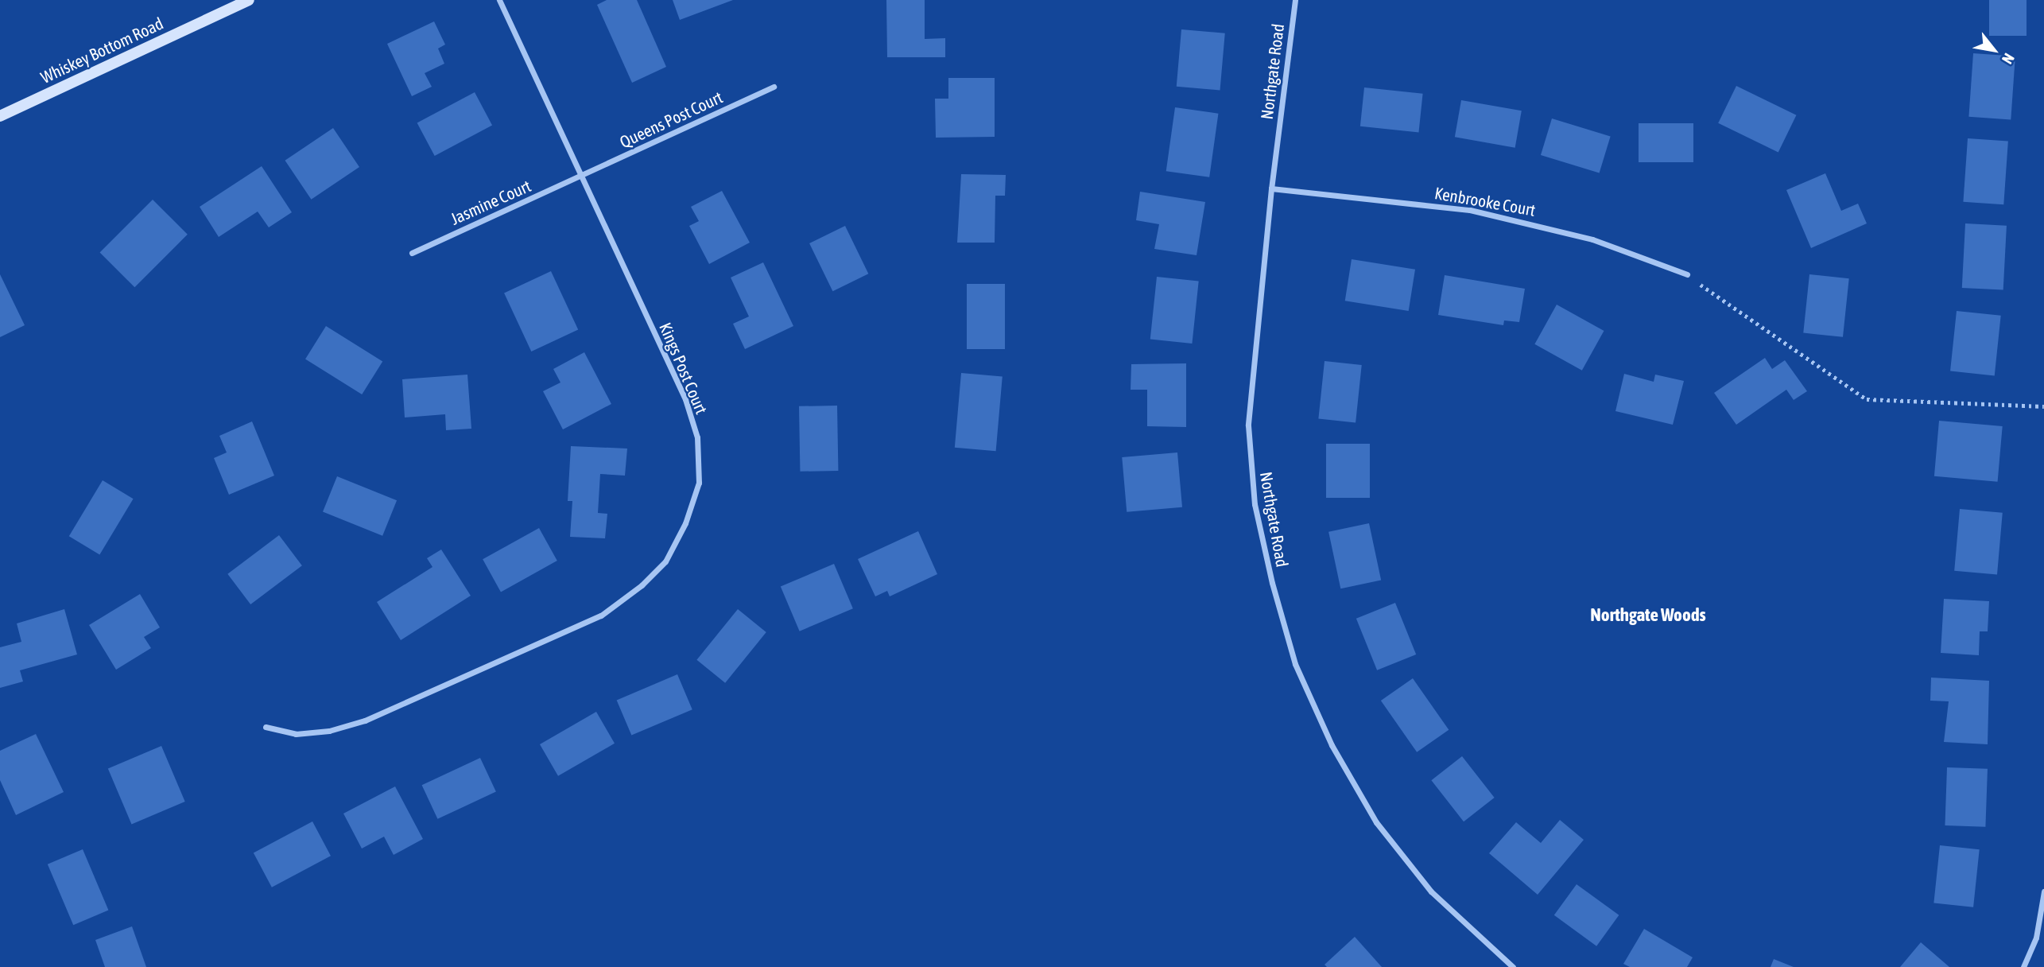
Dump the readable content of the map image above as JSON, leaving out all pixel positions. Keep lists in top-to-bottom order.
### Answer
{
  "streets": {
    "street": [
      "Whiskey Bottom Road",
      "Northgate Road",
      "Queens Post Court",
      "Kenbrooke Court",
      "Jasmine Court",
      "Kings Post Court"
    ]
  },
  "crossings": [
    ["Northgate Road", "Kenbrooke Court"],
    ["Queens Post Court", "Jasmine Court"],
    ["Queens Post Court", "Kings Post Court"],
    ["Jasmine Court", "Kings Post Court"]
  ],
  "districts": ["Northgate Woods"],
  "north": "bottom right"
}
